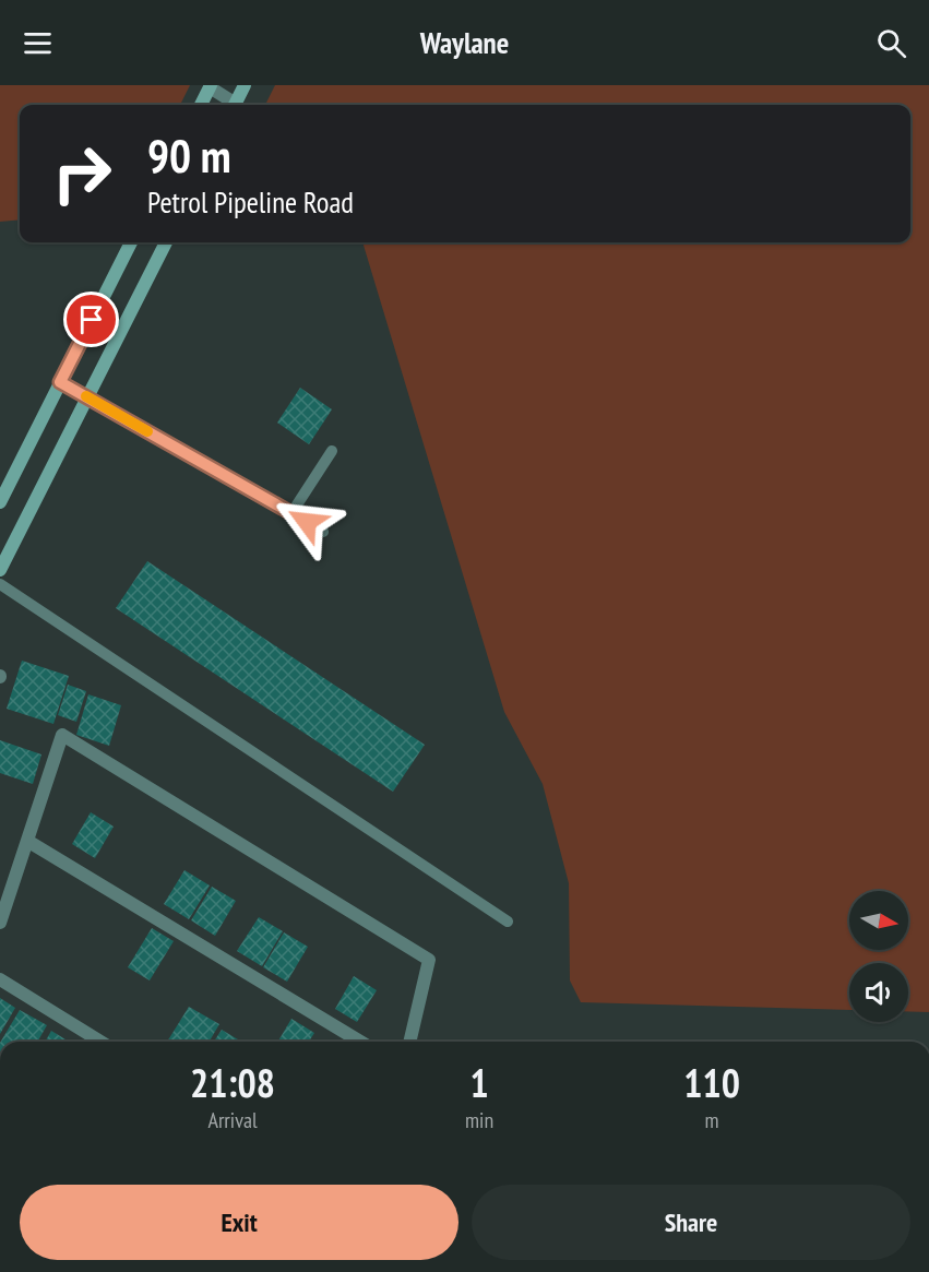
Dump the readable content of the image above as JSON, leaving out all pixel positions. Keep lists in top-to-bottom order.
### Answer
{
  "north": "right",
  "page": {
    "header": "Waylane",
    "turn": ["90 m", "Petrol Pipeline Road"],
    "eta": [
      "21:08",
      "Arrival",
      "1",
      "min",
      "110",
      "m"
    ],
    "buttons": ["Exit", "Share"]
  }
}
